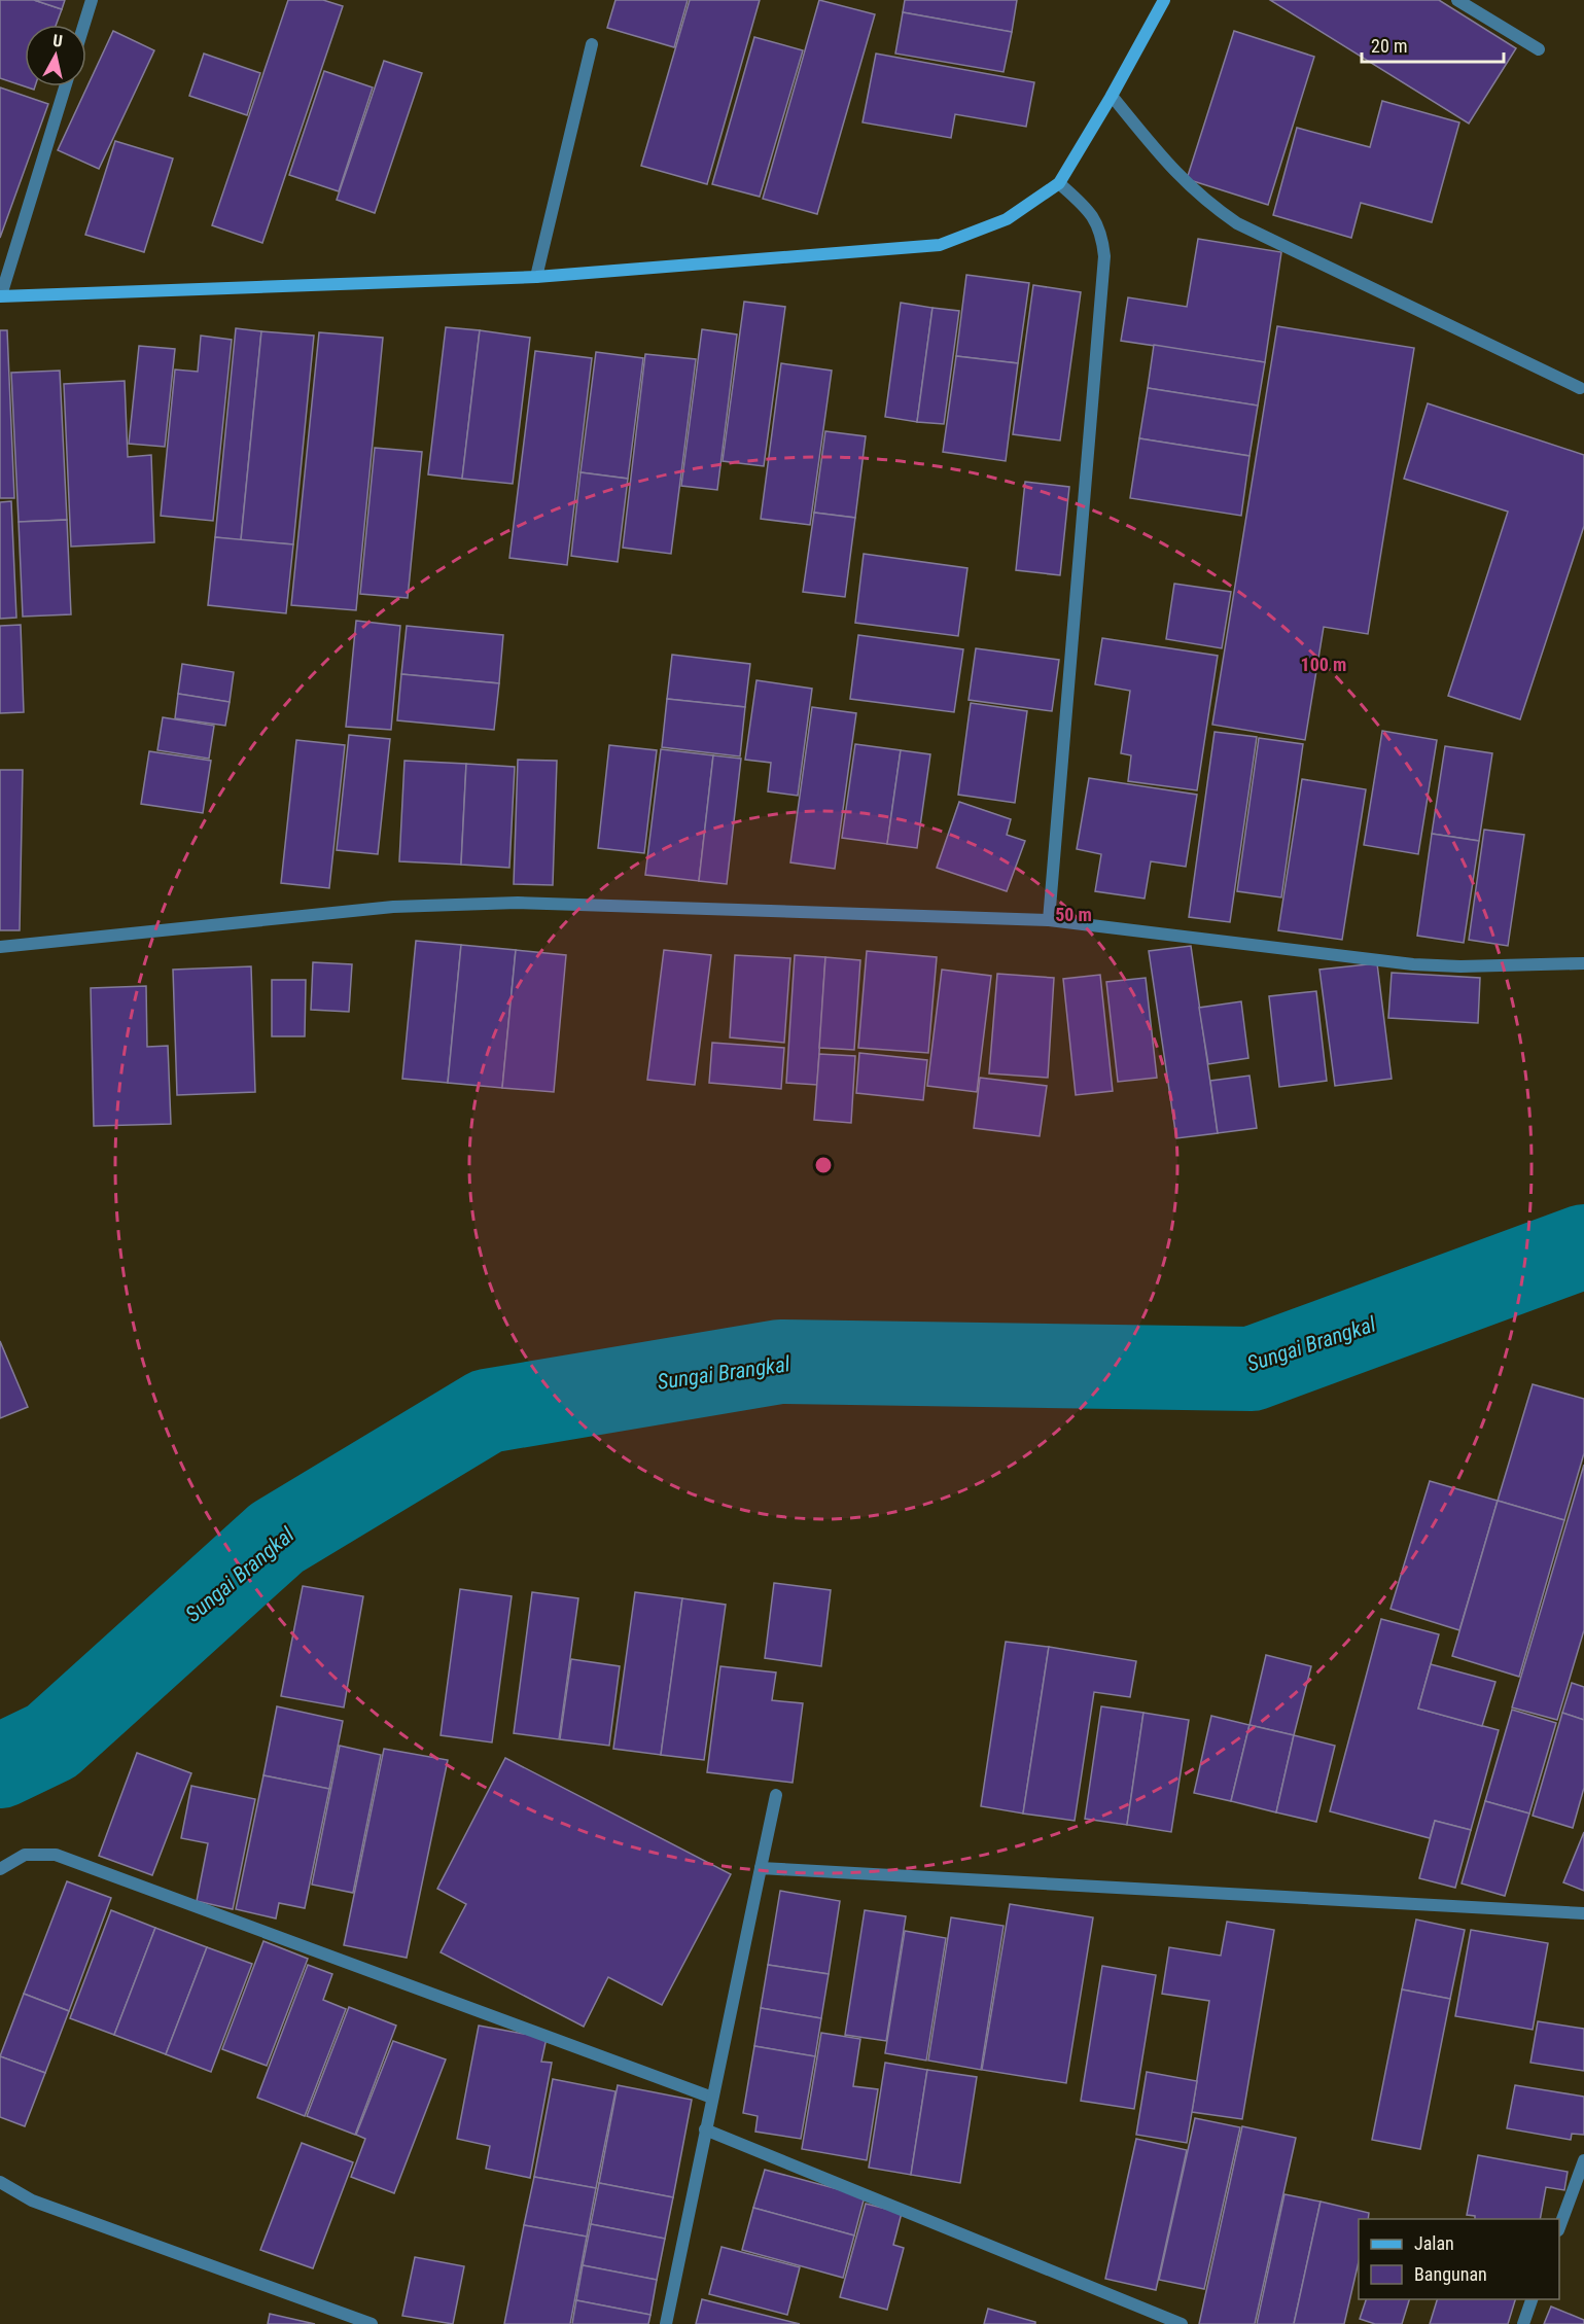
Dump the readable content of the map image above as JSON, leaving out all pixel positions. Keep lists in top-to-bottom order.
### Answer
{
  "water": ["Sungai Brangkal"],
  "legend": ["Jalan", "Bangunan"],
  "scale_bar": "20 m",
  "north": "top",
  "rings": ["100 m", "50 m"]
}
